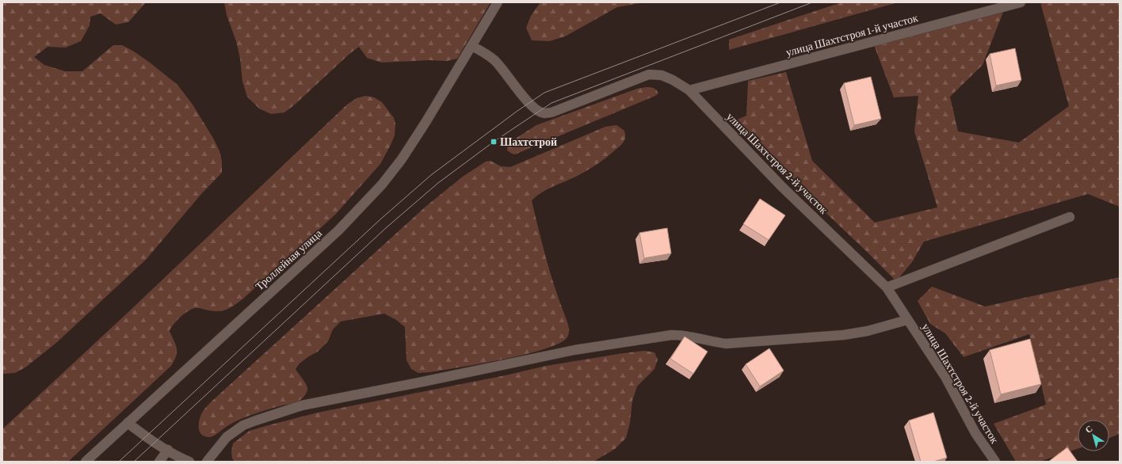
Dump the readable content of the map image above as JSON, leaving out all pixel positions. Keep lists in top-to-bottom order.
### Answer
{
  "streets": {
    "street": ["улица Шахтстроя 1-й участок", "улица Шахтстроя 2-й участок", "Троллейная улица"]
  },
  "crossings": [
    ["улица Шахтстроя 1-й участок", "улица Шахтстроя 2-й участок"],
    ["улица Шахтстроя 2-й участок", "Троллейная улица"]
  ],
  "places": {
    "transit": ["Шахтстрой"]
  },
  "north": "top left"
}
